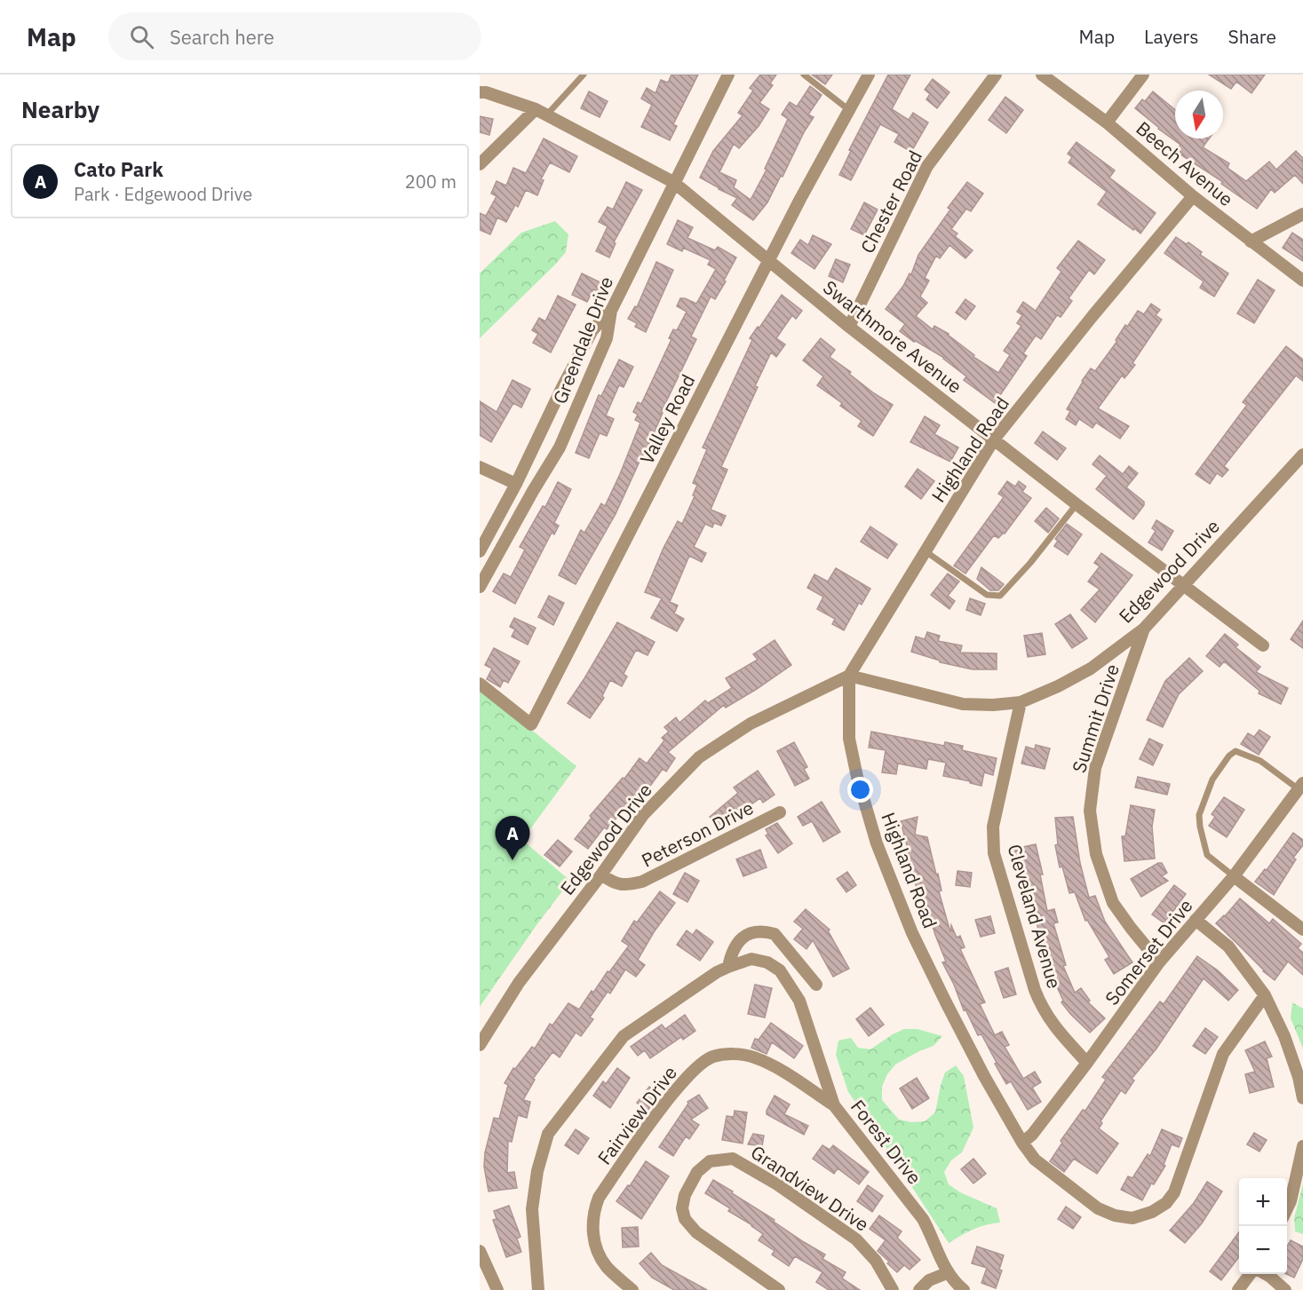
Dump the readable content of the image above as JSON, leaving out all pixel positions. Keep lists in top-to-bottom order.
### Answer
{
  "streets": {
    "street": [
      "Beech Avenue",
      "Chester Road",
      "Swarthmore Avenue",
      "Greendale Drive",
      "Valley Road",
      "Highland Road",
      "Edgewood Drive",
      "Summit Drive",
      "Peterson Drive",
      "Cleveland Avenue",
      "Somerset Drive",
      "Fairview Drive",
      "Forest Drive",
      "Grandview Drive"
    ]
  },
  "crossings": [
    ["Beech Avenue", "Highland Road"],
    ["Chester Road", "Swarthmore Avenue"],
    ["Swarthmore Avenue", "Greendale Drive"],
    ["Swarthmore Avenue", "Valley Road"],
    ["Swarthmore Avenue", "Highland Road"],
    ["Swarthmore Avenue", "Edgewood Drive"],
    ["Highland Road", "Edgewood Drive"],
    ["Highland Road", "Somerset Drive"],
    ["Edgewood Drive", "Summit Drive"],
    ["Edgewood Drive", "Peterson Drive"],
    ["Edgewood Drive", "Cleveland Avenue"],
    ["Summit Drive", "Somerset Drive"],
    ["Cleveland Avenue", "Somerset Drive"],
    ["Fairview Drive", "Forest Drive"]
  ],
  "north": "bottom",
  "page": {
    "header": "Map",
    "search": "Search here",
    "nav": ["Map", "Layers", "Share"],
    "heading": "Nearby",
    "list": [
      {
        "mark": "A",
        "name": "Cato Park",
        "note": "Park · Edgewood Drive",
        "value": "200 m"
      }
    ],
    "pins": "A",
    "map_buttons": ["+", "−"]
  }
}
